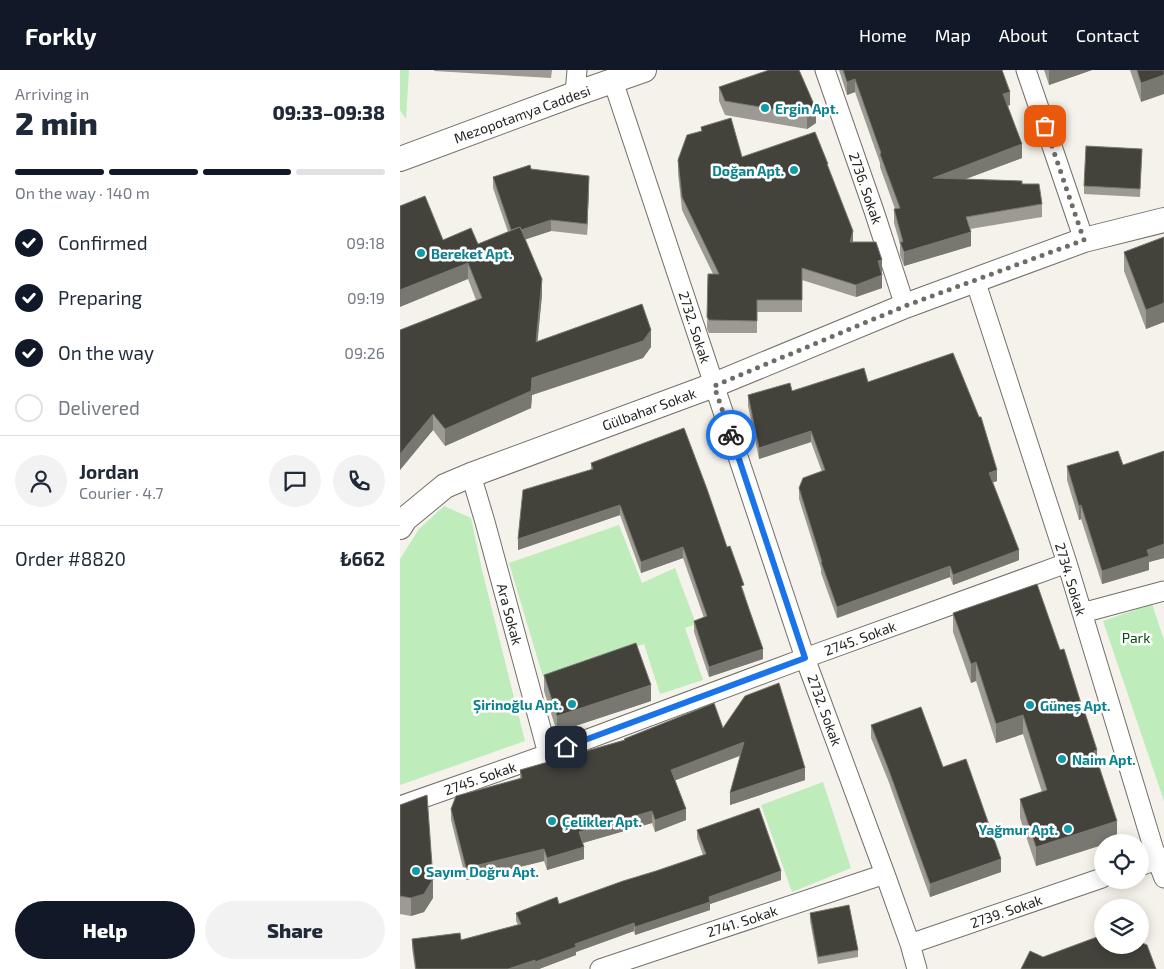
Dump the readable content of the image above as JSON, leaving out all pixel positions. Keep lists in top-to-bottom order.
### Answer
{
  "streets": {
    "street": [
      "Mezopotamya Caddesi",
      "2736. Sokak",
      "2732. Sokak",
      "Gülbahar Sokak",
      "2734. Sokak",
      "Ara Sokak",
      "2745. Sokak",
      "2739. Sokak",
      "2741. Sokak"
    ]
  },
  "crossings": [
    ["Mezopotamya Caddesi", "2732. Sokak"],
    ["2736. Sokak", "Gülbahar Sokak"],
    ["2732. Sokak", "Gülbahar Sokak"],
    ["2732. Sokak", "2745. Sokak"],
    ["2732. Sokak", "2739. Sokak"],
    ["2732. Sokak", "2741. Sokak"],
    ["Gülbahar Sokak", "2734. Sokak"],
    ["Gülbahar Sokak", "Ara Sokak"],
    ["2734. Sokak", "2745. Sokak"],
    ["Ara Sokak", "2745. Sokak"]
  ],
  "parks": ["Park"],
  "places": [
    "Ergin Apt.",
    "Doğan Apt.",
    "Bereket Apt.",
    "Şirinoğlu Apt.",
    "Güneş Apt.",
    "Naim Apt.",
    "Çelikler Apt.",
    "Yağmur Apt.",
    "Sayım Doğru Apt."
  ],
  "page": {
    "header": "Forkly",
    "nav": [
      "Home",
      "Map",
      "About",
      "Contact"
    ],
    "heading": ["2 min", "Arriving in", "09:33–09:38"],
    "panel": [
      "Jordan",
      "Courier · 4.7",
      "Order #8820",
      "₺662"
    ],
    "bar": "On the way · 140 m",
    "list": [
      ["Confirmed", "09:18"],
      ["Preparing", "09:19"],
      ["On the way", "09:26"],
      "Delivered"
    ],
    "buttons": ["Help", "Share"]
  }
}
